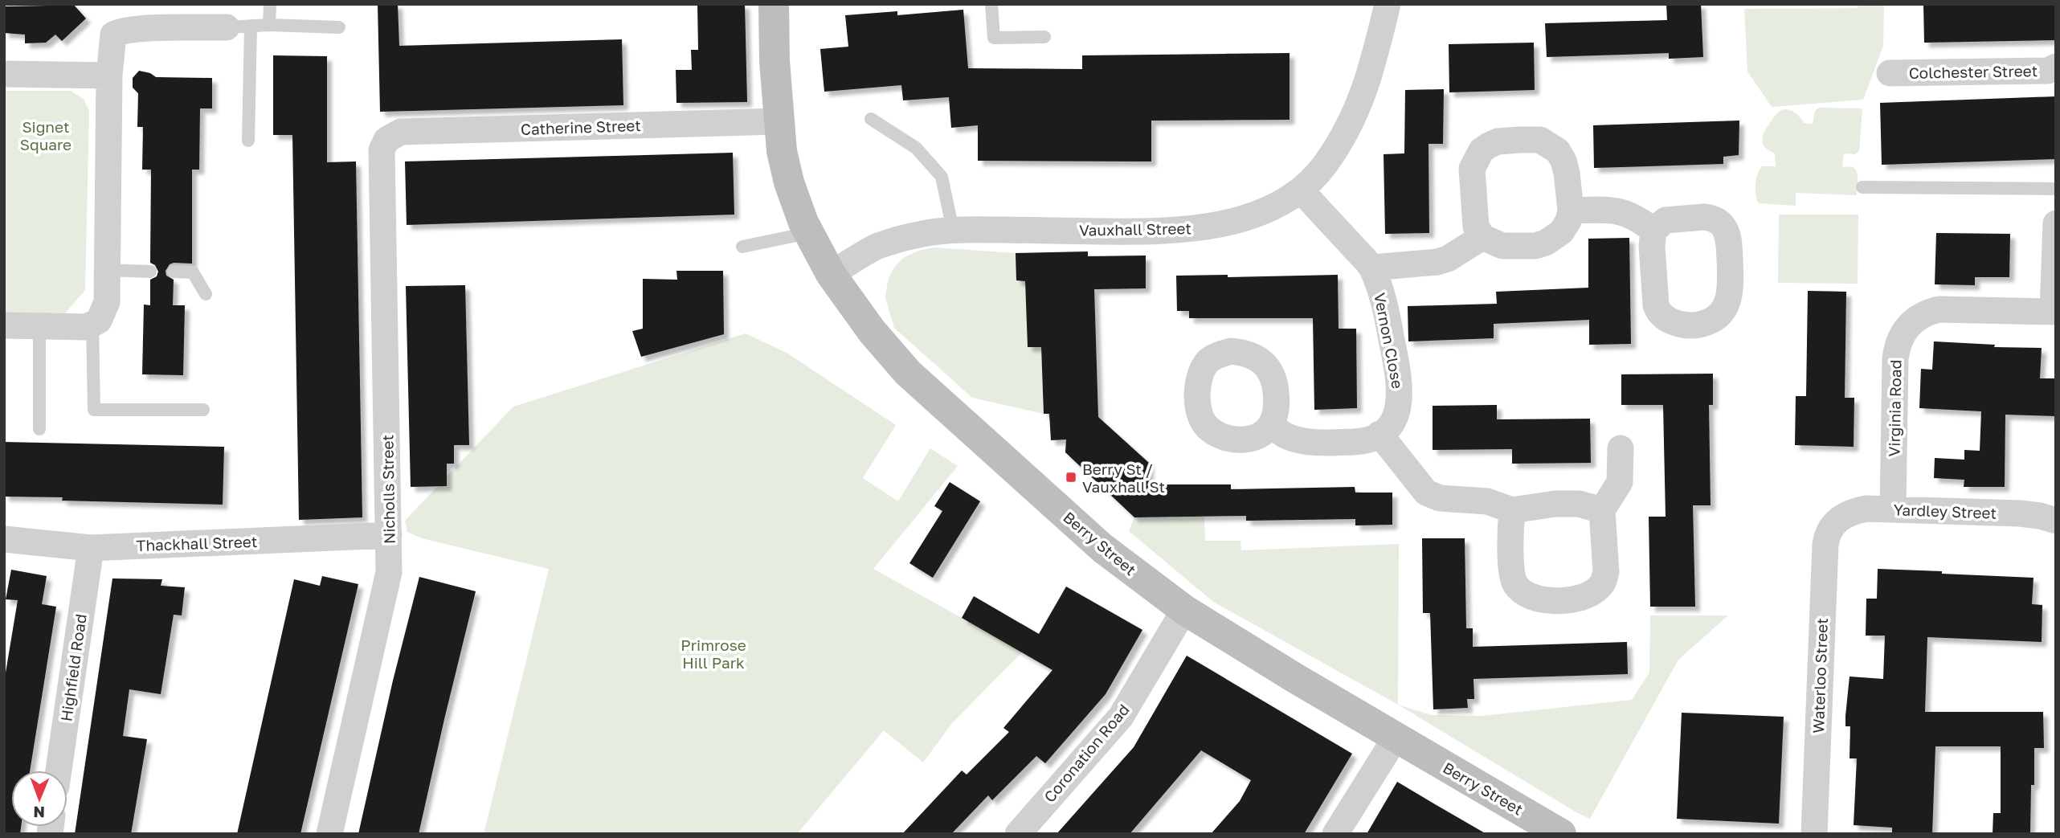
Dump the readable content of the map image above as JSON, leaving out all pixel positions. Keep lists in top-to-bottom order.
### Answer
{
  "streets": {
    "street": [
      "Colchester Street",
      "Catherine Street",
      "Vauxhall Street",
      "Vernon Close",
      "Virginia Road",
      "Nicholls Street",
      "Yardley Street",
      "Thackhall Street",
      "Berry Street",
      "Highfield Road",
      "Waterloo Street",
      "Coronation Road"
    ]
  },
  "crossings": [
    ["Catherine Street", "Nicholls Street"],
    ["Catherine Street", "Berry Street"],
    ["Vauxhall Street", "Vernon Close"],
    ["Vauxhall Street", "Berry Street"],
    ["Virginia Road", "Yardley Street"],
    ["Nicholls Street", "Thackhall Street"],
    ["Yardley Street", "Waterloo Street"],
    ["Thackhall Street", "Highfield Road"],
    ["Berry Street", "Coronation Road"]
  ],
  "parks": ["Signet Square", "Primrose Hill Park"],
  "places": {
    "transit": ["Berry St / Vauxhall St"]
  },
  "north": "bottom"
}
